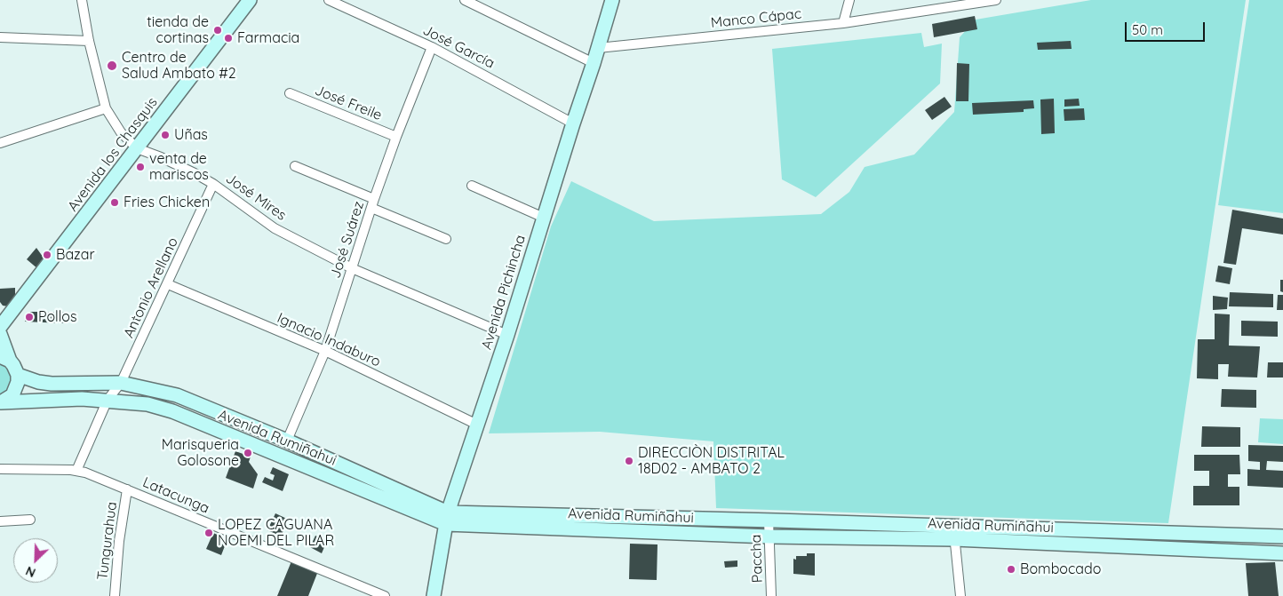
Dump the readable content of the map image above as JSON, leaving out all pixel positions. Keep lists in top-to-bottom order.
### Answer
{
  "streets": {
    "main road": ["Avenida los Chasquis", "Avenida Pichincha", "Avenida Rumiñahui"],
    "street": [
      "Manco Cápac",
      "José García",
      "José Freile",
      "José Mires",
      "José Suárez",
      "Antonio Arellano",
      "Ignacio Indaburo",
      "Latacunga",
      "Tungurahua",
      "Paccha"
    ]
  },
  "crossings": [
    ["Manco Cápac", "Avenida Pichincha"],
    ["José García", "José Suárez"],
    ["José García", "Avenida Pichincha"],
    ["José Freile", "José Suárez"],
    ["Avenida los Chasquis", "José Mires"],
    ["José Mires", "José Suárez"],
    ["José Mires", "Antonio Arellano"],
    ["José Mires", "Avenida Pichincha"],
    ["José Suárez", "Ignacio Indaburo"],
    ["José Suárez", "Avenida Rumiñahui"],
    ["Antonio Arellano", "Ignacio Indaburo"],
    ["Antonio Arellano", "Avenida Rumiñahui"],
    ["Antonio Arellano", "Latacunga"],
    ["Avenida Pichincha", "Ignacio Indaburo"],
    ["Avenida Pichincha", "Avenida Rumiñahui"],
    ["Avenida Rumiñahui", "Paccha"],
    ["Latacunga", "Tungurahua"]
  ],
  "places": [
    "tienda de cortinas",
    "Farmacia",
    "Centro de Salud Ambato #2",
    "Uñas",
    "venta de mariscos",
    "Fries Chicken",
    "Bazar",
    "Pollos",
    "Marisqueria Golosone",
    "DIRECCIÒN DISTRITAL 18D02 - AMBATO 2",
    "LOPEZ CAGUANA NOEMI DEL PILAR",
    "Bombocado"
  ],
  "scale_bar": "50 m",
  "north": "bottom left"
}
